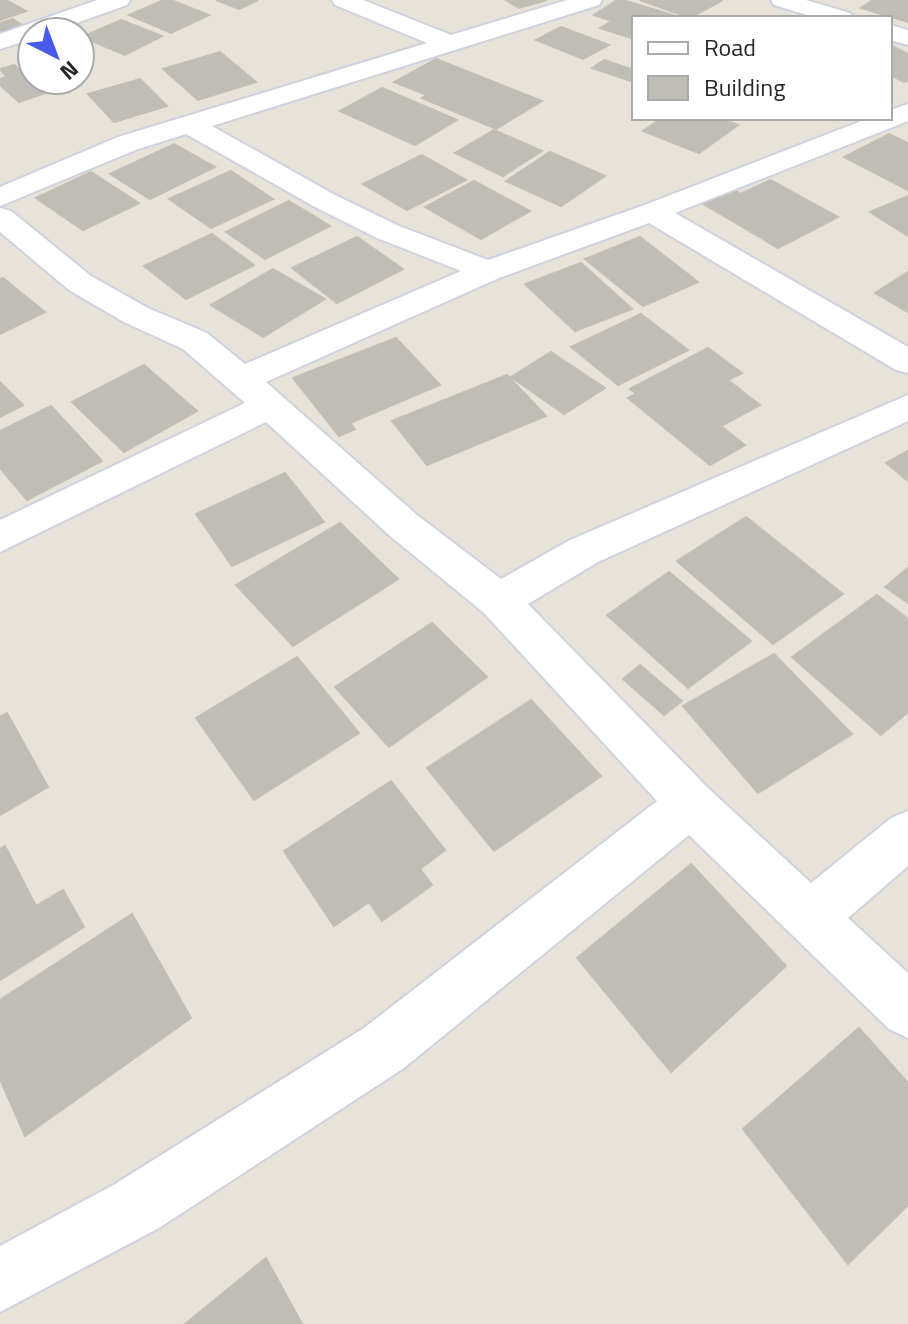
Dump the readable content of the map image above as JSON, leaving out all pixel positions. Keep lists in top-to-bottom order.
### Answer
{
  "legend": ["Road", "Building"],
  "north": "bottom right"
}
